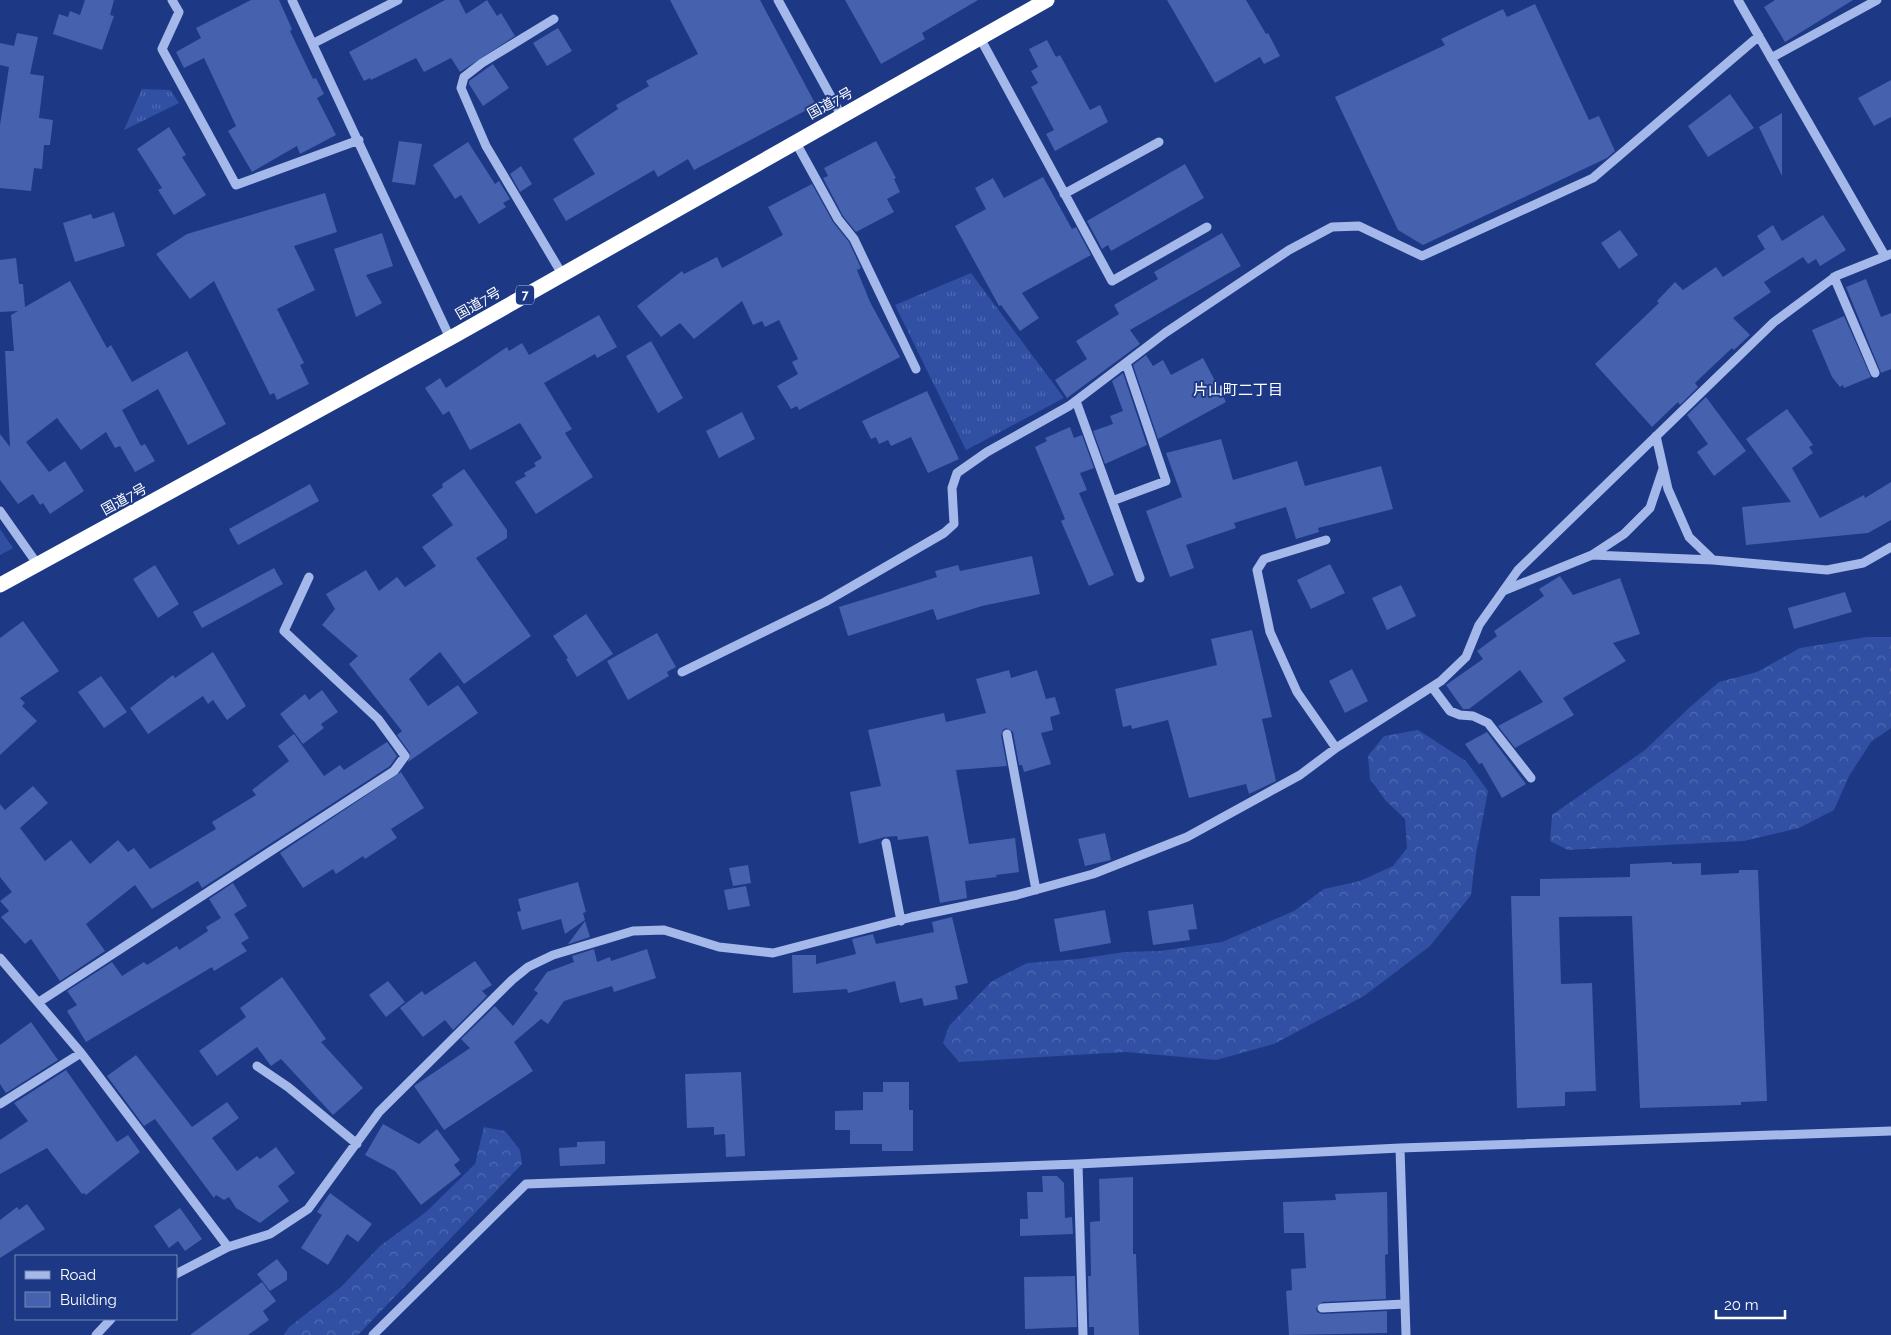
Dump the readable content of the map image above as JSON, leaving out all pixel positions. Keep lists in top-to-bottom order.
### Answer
{
  "streets": {
    "highway": ["国道7号", "7"]
  },
  "districts": ["片山町二丁目"],
  "legend": ["Road", "Building"],
  "scale_bar": "20 m"
}
